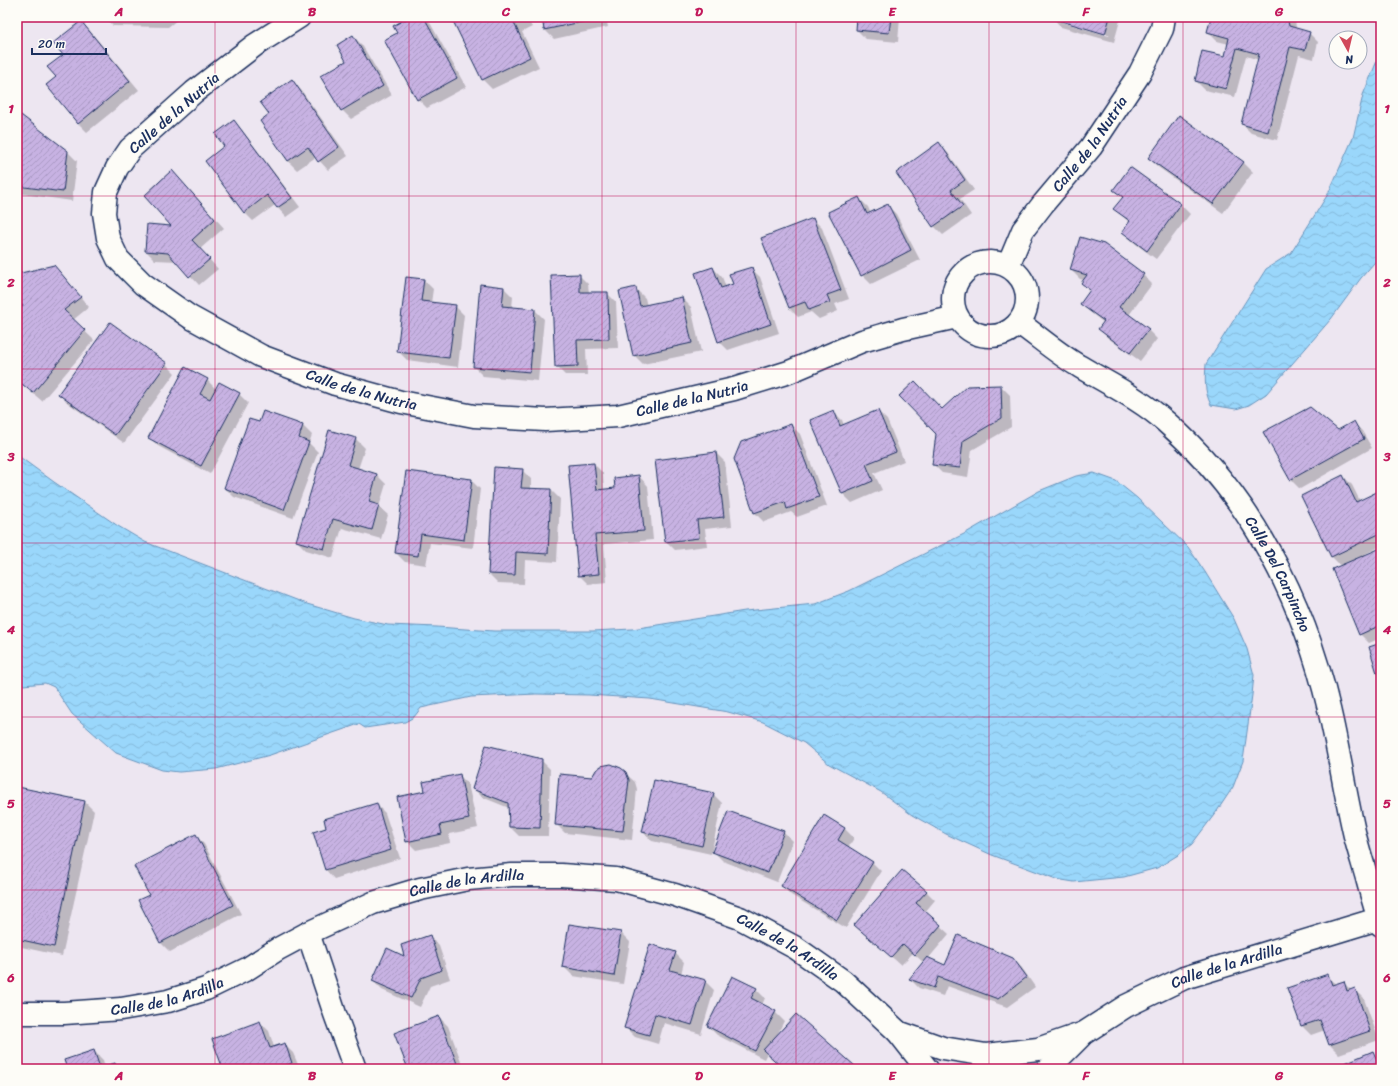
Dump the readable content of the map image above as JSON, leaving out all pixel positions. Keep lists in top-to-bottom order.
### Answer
{
  "streets": {
    "street": ["Calle de la Nutria", "Calle Del Carpincho", "Calle de la Ardilla"]
  },
  "crossings": [
    ["Calle de la Nutria", "Calle Del Carpincho"],
    ["Calle Del Carpincho", "Calle de la Ardilla"]
  ],
  "scale_bar": "20 m",
  "north": "bottom",
  "grid": {
    "columns": [
      "A",
      "B",
      "C",
      "D",
      "E",
      "F",
      "G"
    ],
    "rows": [
      "1",
      "2",
      "3",
      "4",
      "5",
      "6"
    ]
  }
}
